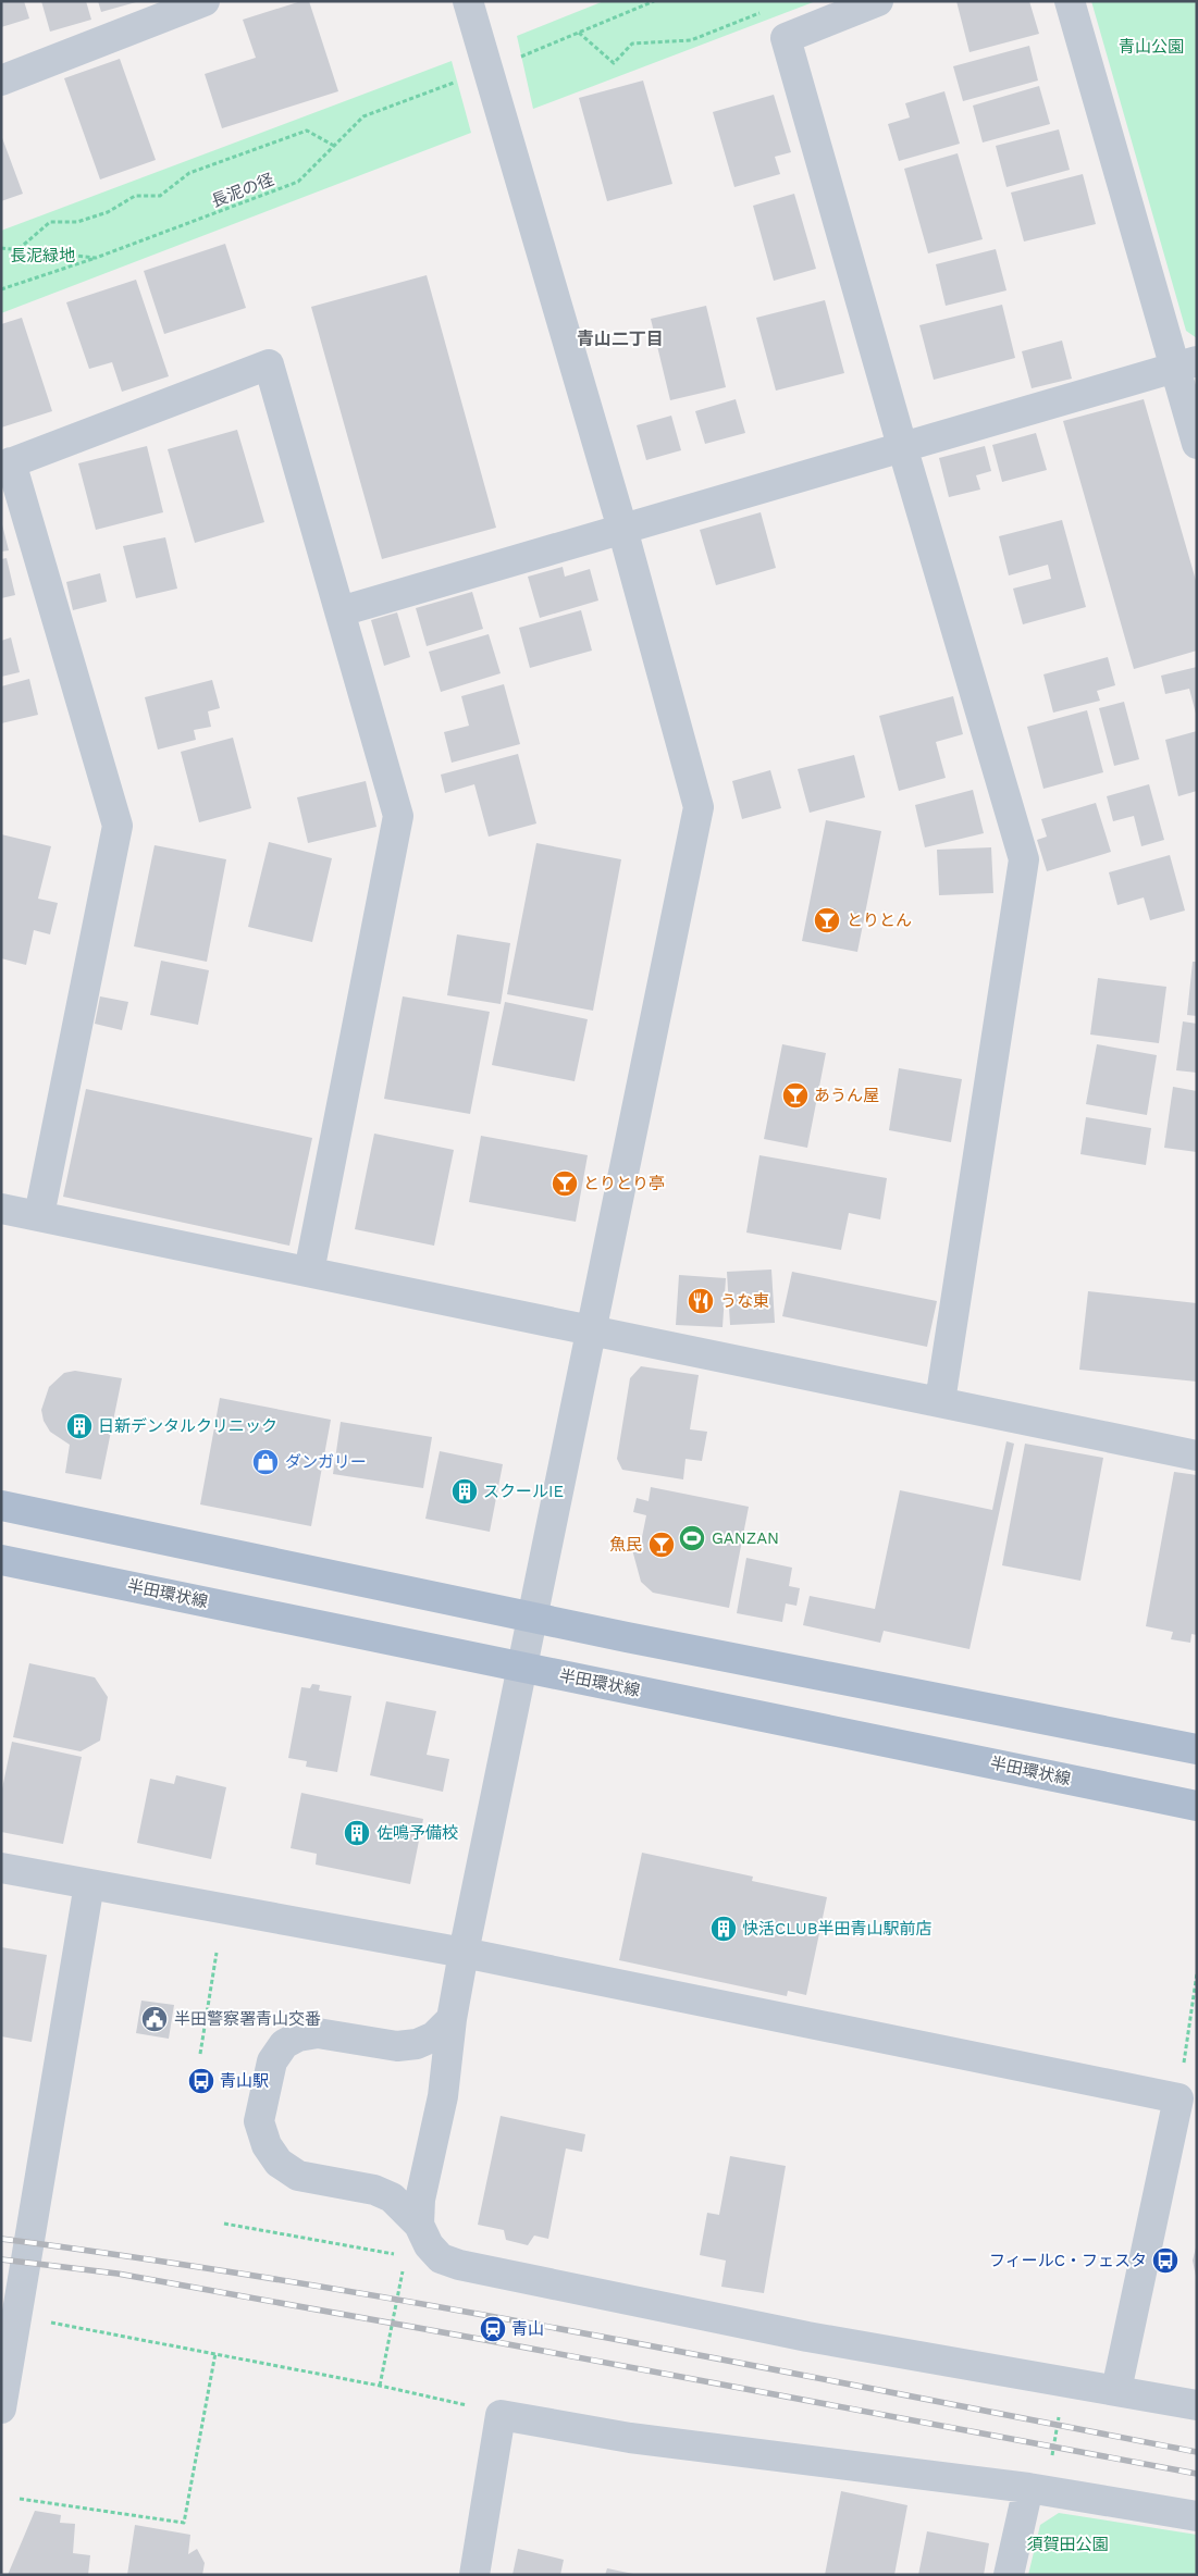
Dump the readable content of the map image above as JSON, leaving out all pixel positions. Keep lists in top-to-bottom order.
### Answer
{
  "streets": {
    "main road": ["半田環状線"],
    "path": ["長泥の径"]
  },
  "districts": ["青山二丁目"],
  "parks": ["青山公園", "長泥緑地", "須賀田公園"],
  "places": {
    "bar": [
      "とりとん",
      "あうん屋",
      "とりとり亭",
      "魚民"
    ],
    "restaurant": ["うな東"],
    "building": [
      "日新デンタルクリニック",
      "スクールIE",
      "佐鳴予備校",
      "快活CLUB半田青山駅前店"
    ],
    "shop": ["ダンガリー"],
    "sports": ["GANZAN"],
    "public building": ["半田警察署青山交番"],
    "bus stop": ["青山駅", "フィールC・フェスタ"],
    "station": ["青山"]
  }
}
